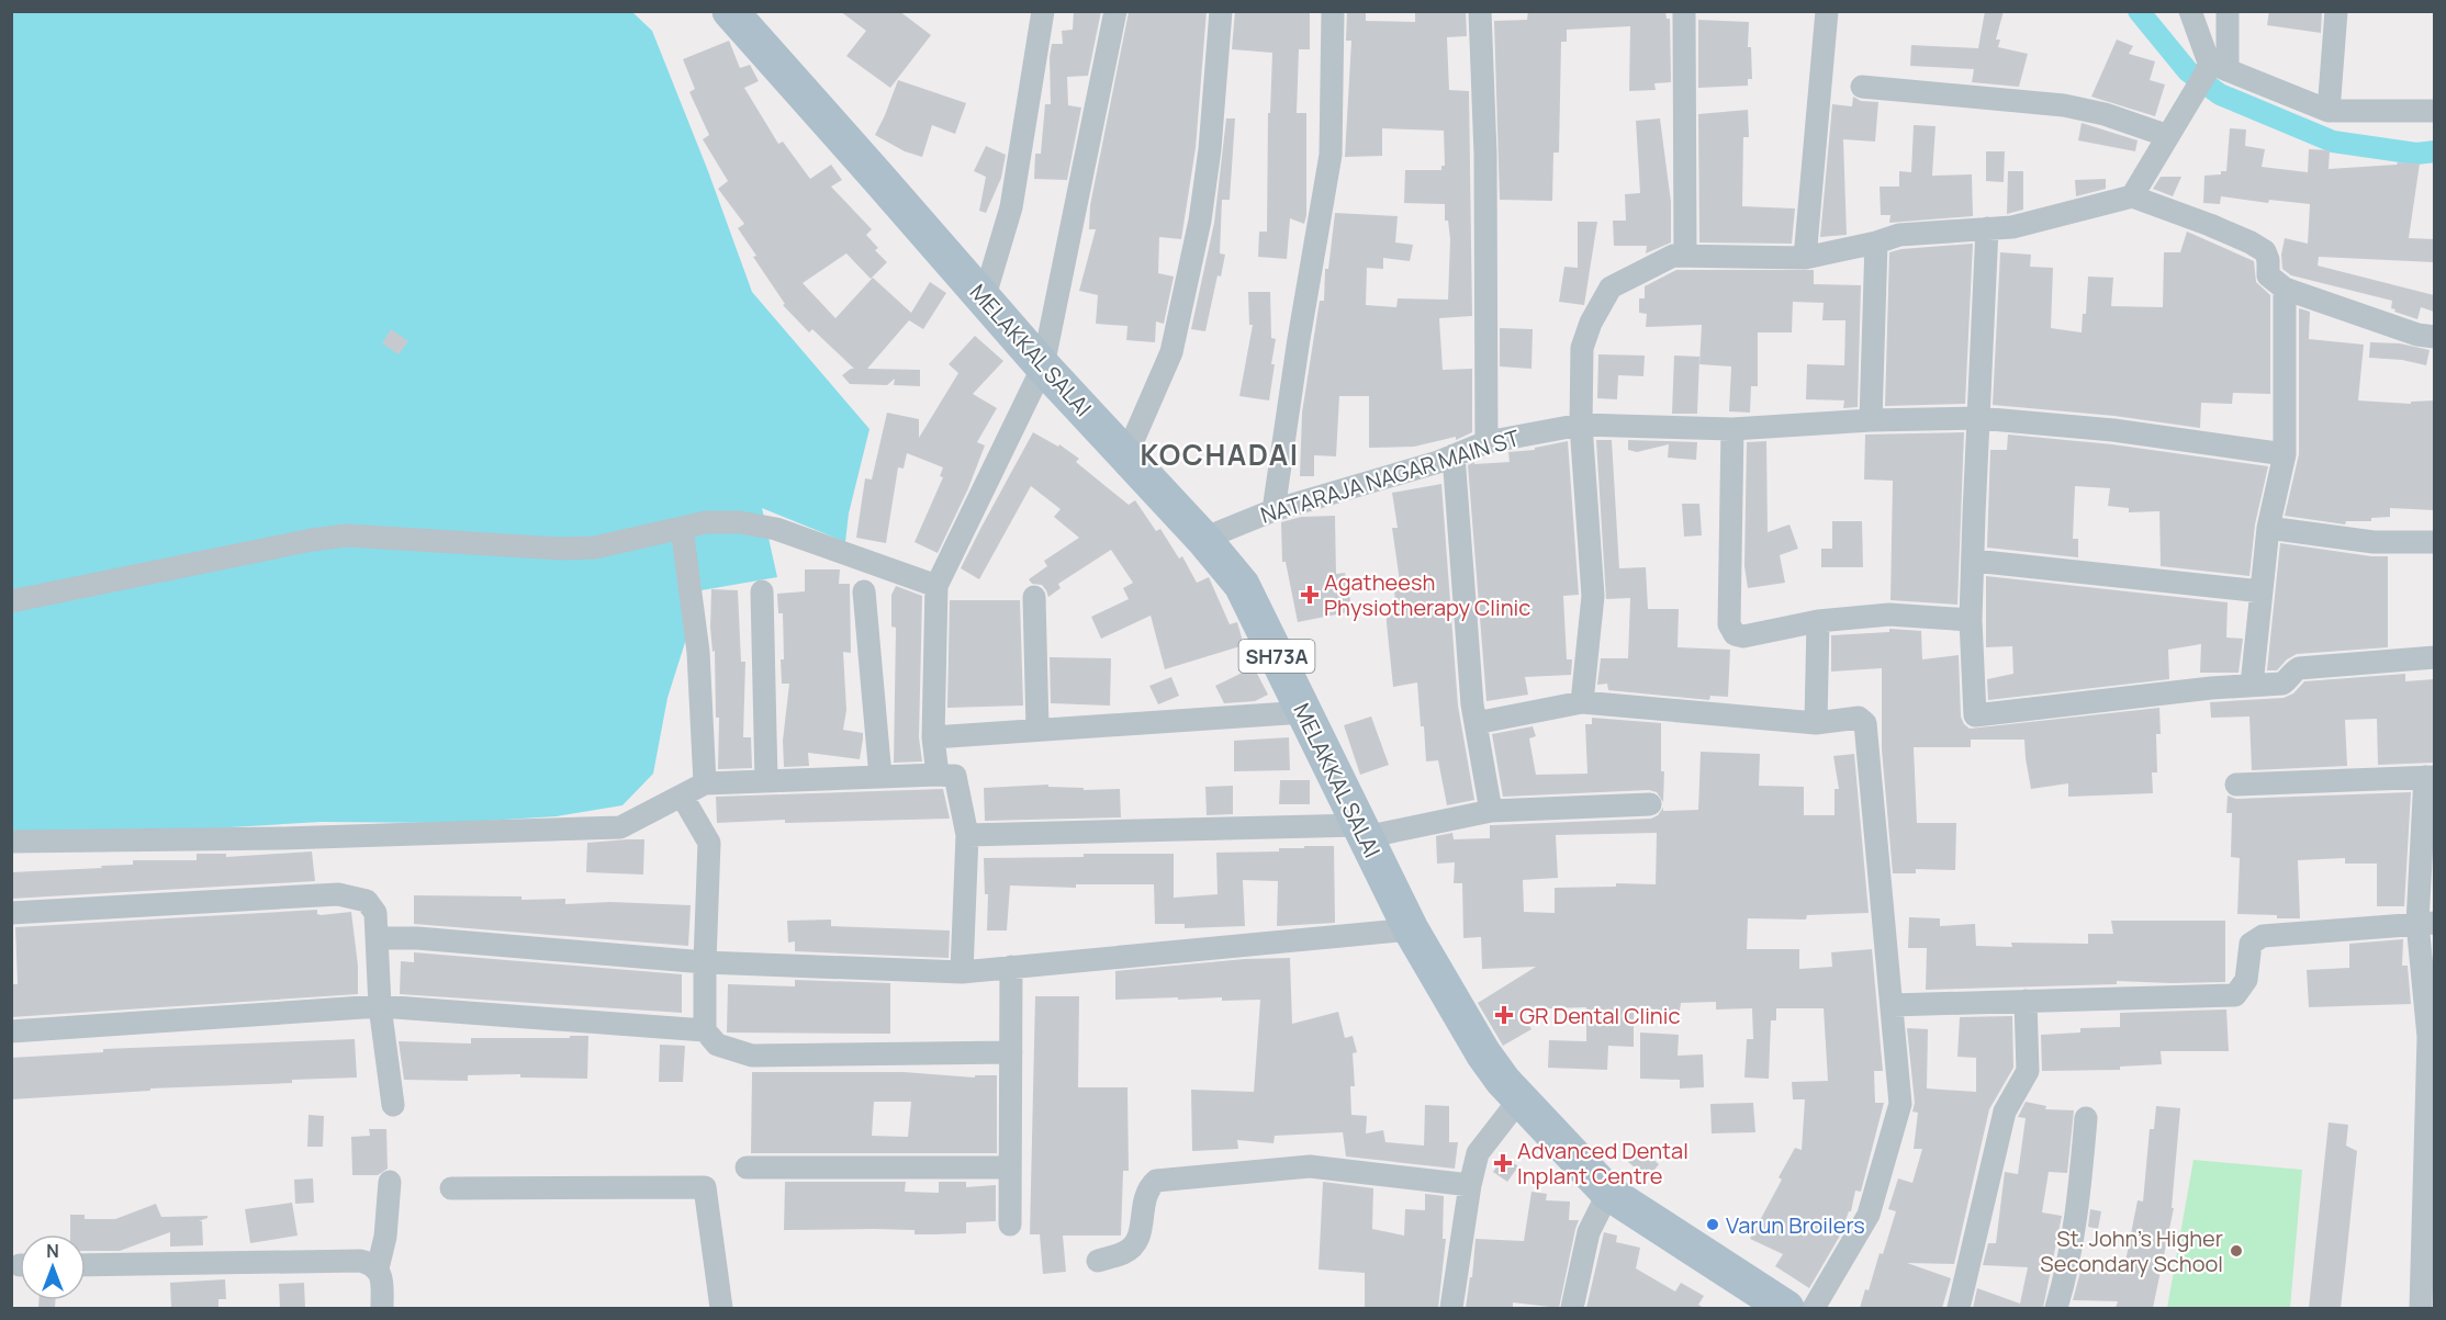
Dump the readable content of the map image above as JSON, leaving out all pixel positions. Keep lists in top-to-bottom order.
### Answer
{
  "streets": {
    "main road": ["MELAKKAL SALAI", "SH73A"],
    "street": ["NATARAJA NAGAR MAIN ST"]
  },
  "crossings": [
    ["MELAKKAL SALAI", "NATARAJA NAGAR MAIN ST"]
  ],
  "districts": ["KOCHADAI"],
  "places": {
    "health": ["Agatheesh Physiotherapy Clinic", "GR Dental Clinic", "Advanced Dental Inplant Centre"],
    "other": ["Varun Broilers", "St. John's Higher Secondary School"]
  },
  "north": "top"
}
